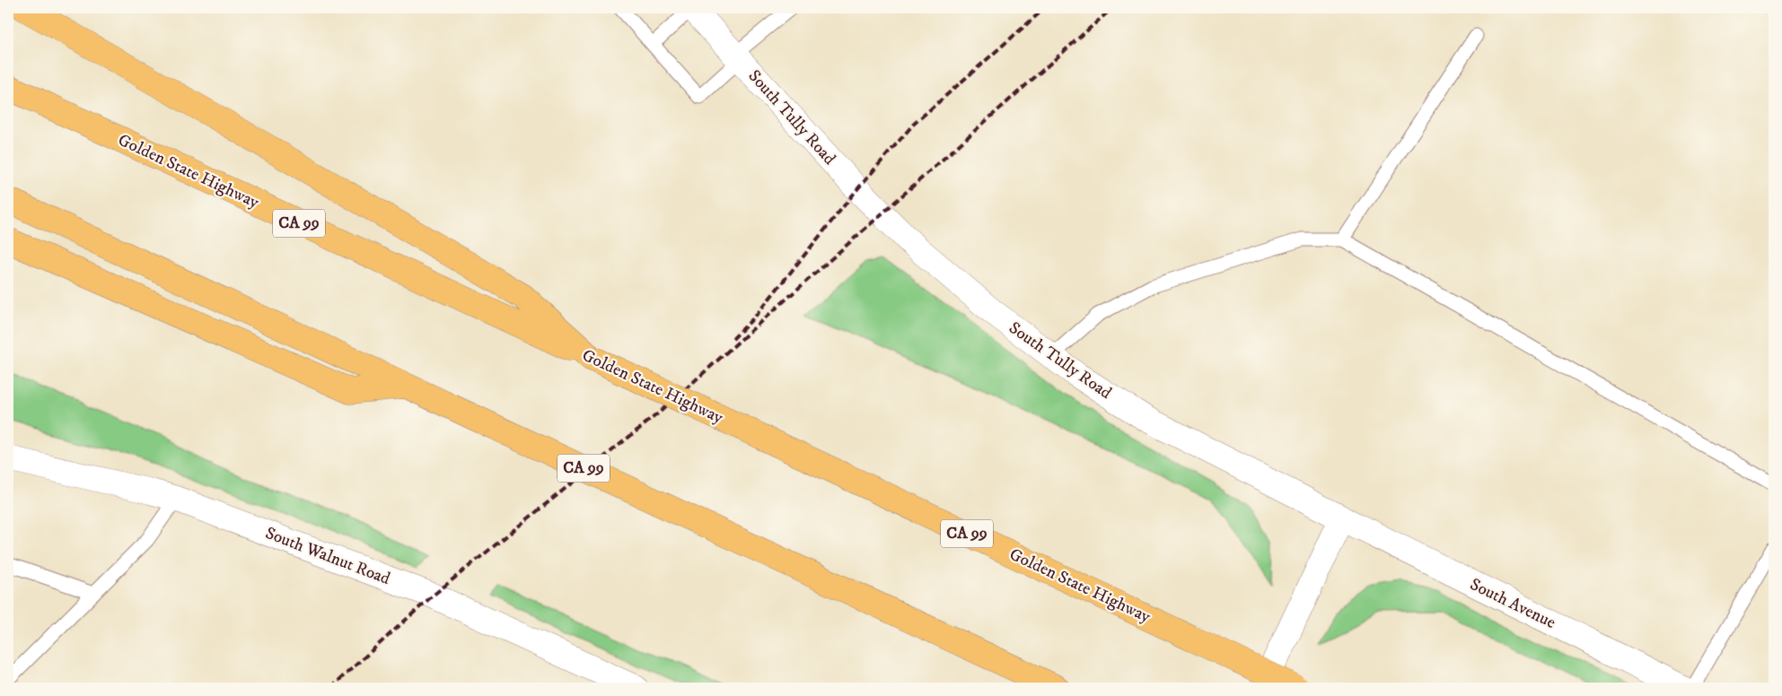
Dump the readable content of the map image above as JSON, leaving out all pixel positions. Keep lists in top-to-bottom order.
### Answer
{
  "streets": {
    "highway": ["Golden State Highway", "CA 99"],
    "street": ["South Tully Road", "South Walnut Road", "South Avenue"]
  },
  "crossings": [
    ["South Tully Road", "South Avenue"]
  ]
}
